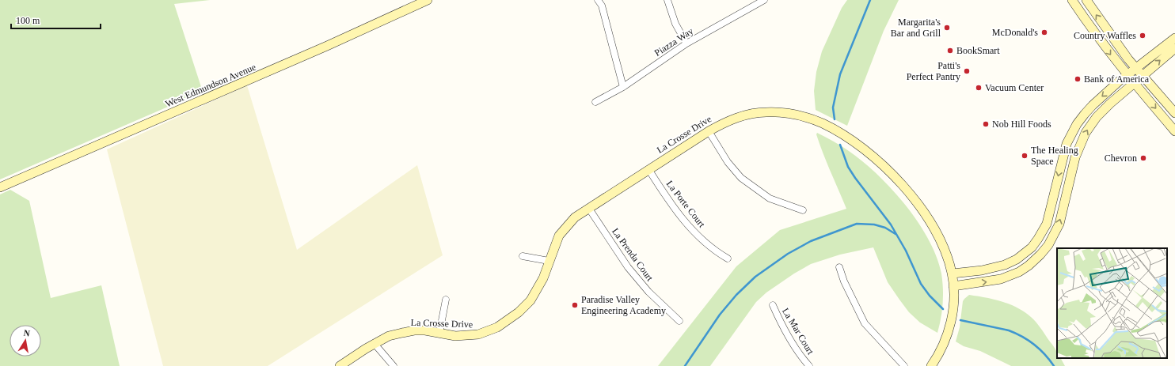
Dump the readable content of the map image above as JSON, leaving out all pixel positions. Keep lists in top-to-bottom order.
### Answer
{
  "streets": {
    "street": [
      "Piazza Way",
      "West Edmundson Avenue",
      "La Crosse Drive",
      "La Porte Court",
      "La Prenda Court",
      "La Mar Court"
    ]
  },
  "crossings": [
    ["La Crosse Drive", "La Porte Court"],
    ["La Crosse Drive", "La Prenda Court"]
  ],
  "places": [
    "Margarita's Bar and Grill",
    "McDonald's",
    "Country Waffles",
    "BookSmart",
    "Patti's Perfect Pantry",
    "Bank of America",
    "Vacuum Center",
    "Nob Hill Foods",
    "The Healing Space",
    "Chevron",
    "Paradise Valley Engineering Academy"
  ],
  "scale_bar": "100 m",
  "north": "top"
}
